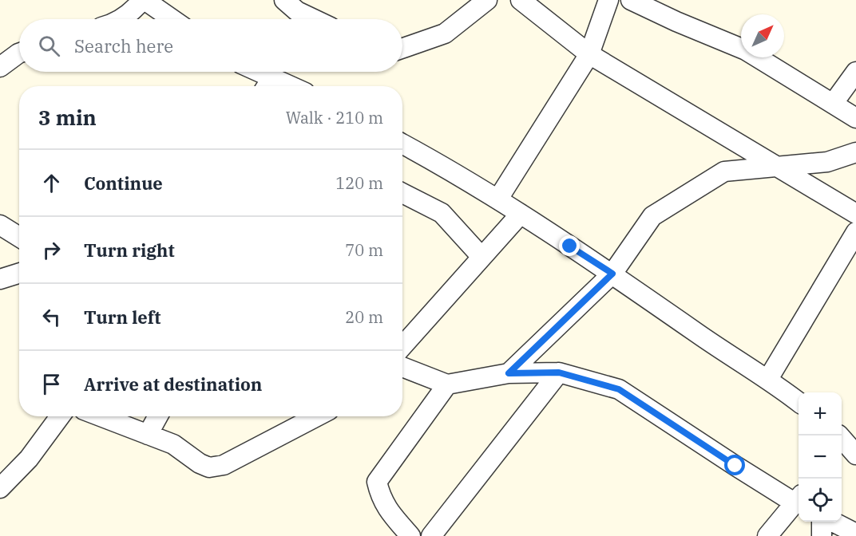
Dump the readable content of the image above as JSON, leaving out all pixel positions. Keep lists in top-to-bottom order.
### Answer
{
  "north": "top right",
  "page": {
    "search": "Search here",
    "heading": ["3 min", "Walk · 210 m"],
    "list": [
      ["Continue", "120 m"],
      ["Turn right", "70 m"],
      ["Turn left", "20 m"],
      "Arrive at destination"
    ],
    "map_buttons": ["+", "−"]
  }
}
